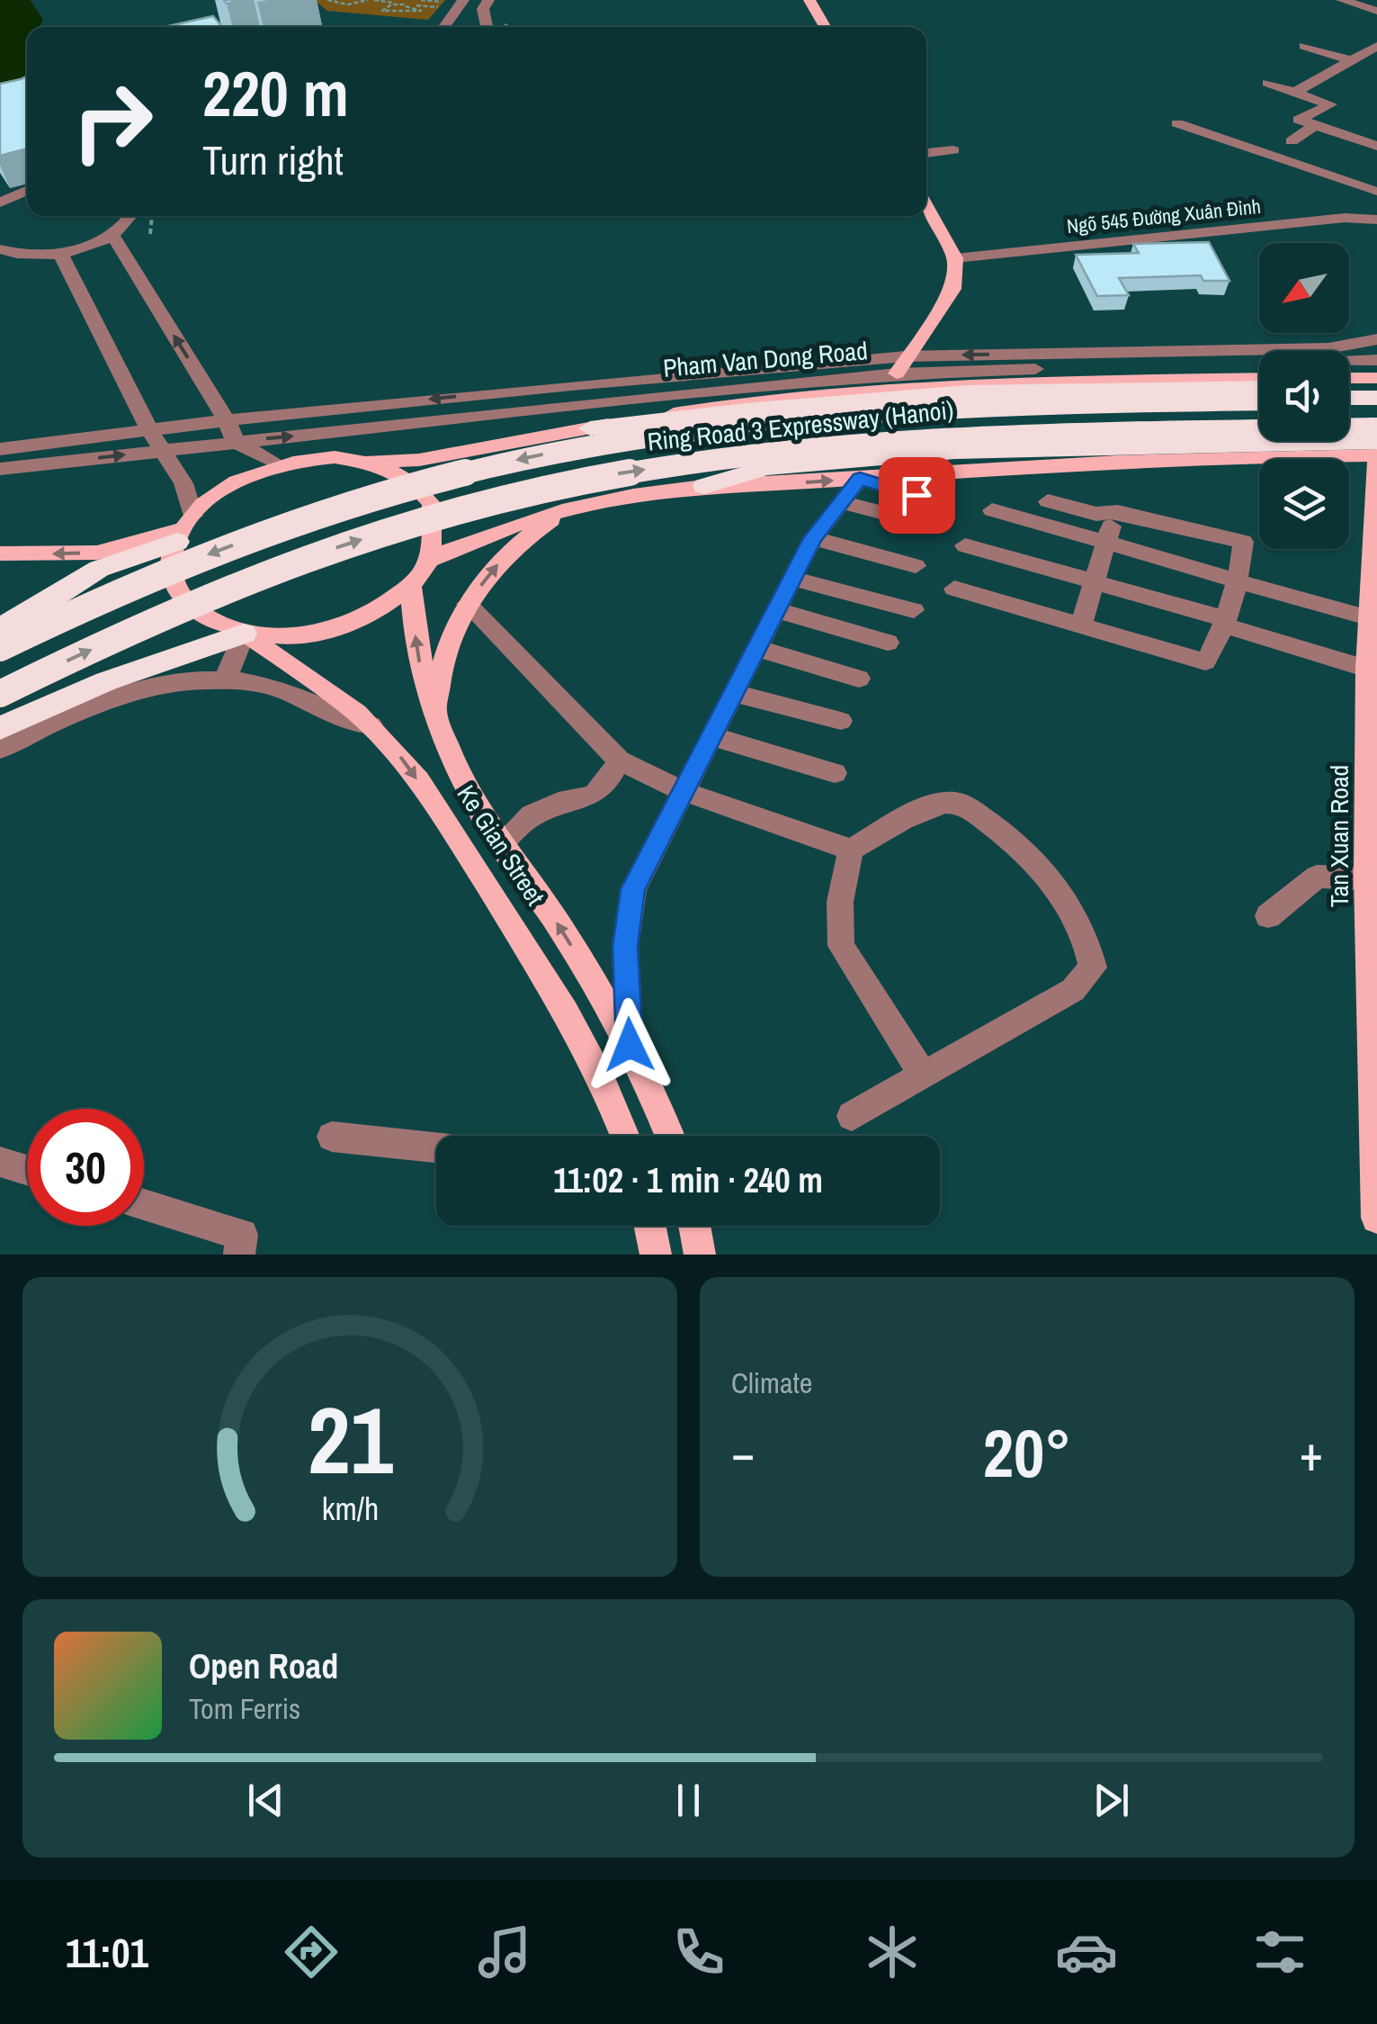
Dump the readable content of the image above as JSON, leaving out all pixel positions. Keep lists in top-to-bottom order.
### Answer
{
  "streets": {
    "highway": ["Ring Road 3 Expressway (Hanoi)"],
    "main road": ["Pham Van Dong Road", "Tan Xuan Road", "Ke Gian Street"],
    "street": ["Ngõ 545 Đường Xuân Đỉnh"]
  },
  "crossings": [
    ["Pham Van Dong Road", "Ke Gian Street"]
  ],
  "north": "bottom left",
  "page": {
    "turn": ["220 m", "Turn right"],
    "limit": "30",
    "trip": "11:02 · 1 min · 240 m",
    "tile": "Climate",
    "heat": ["−", "20°", "+"],
    "song": ["Open Road", "Tom Ferris"],
    "tabs": "11:01",
    "gauge": ["21", "km/h"]
  }
}
